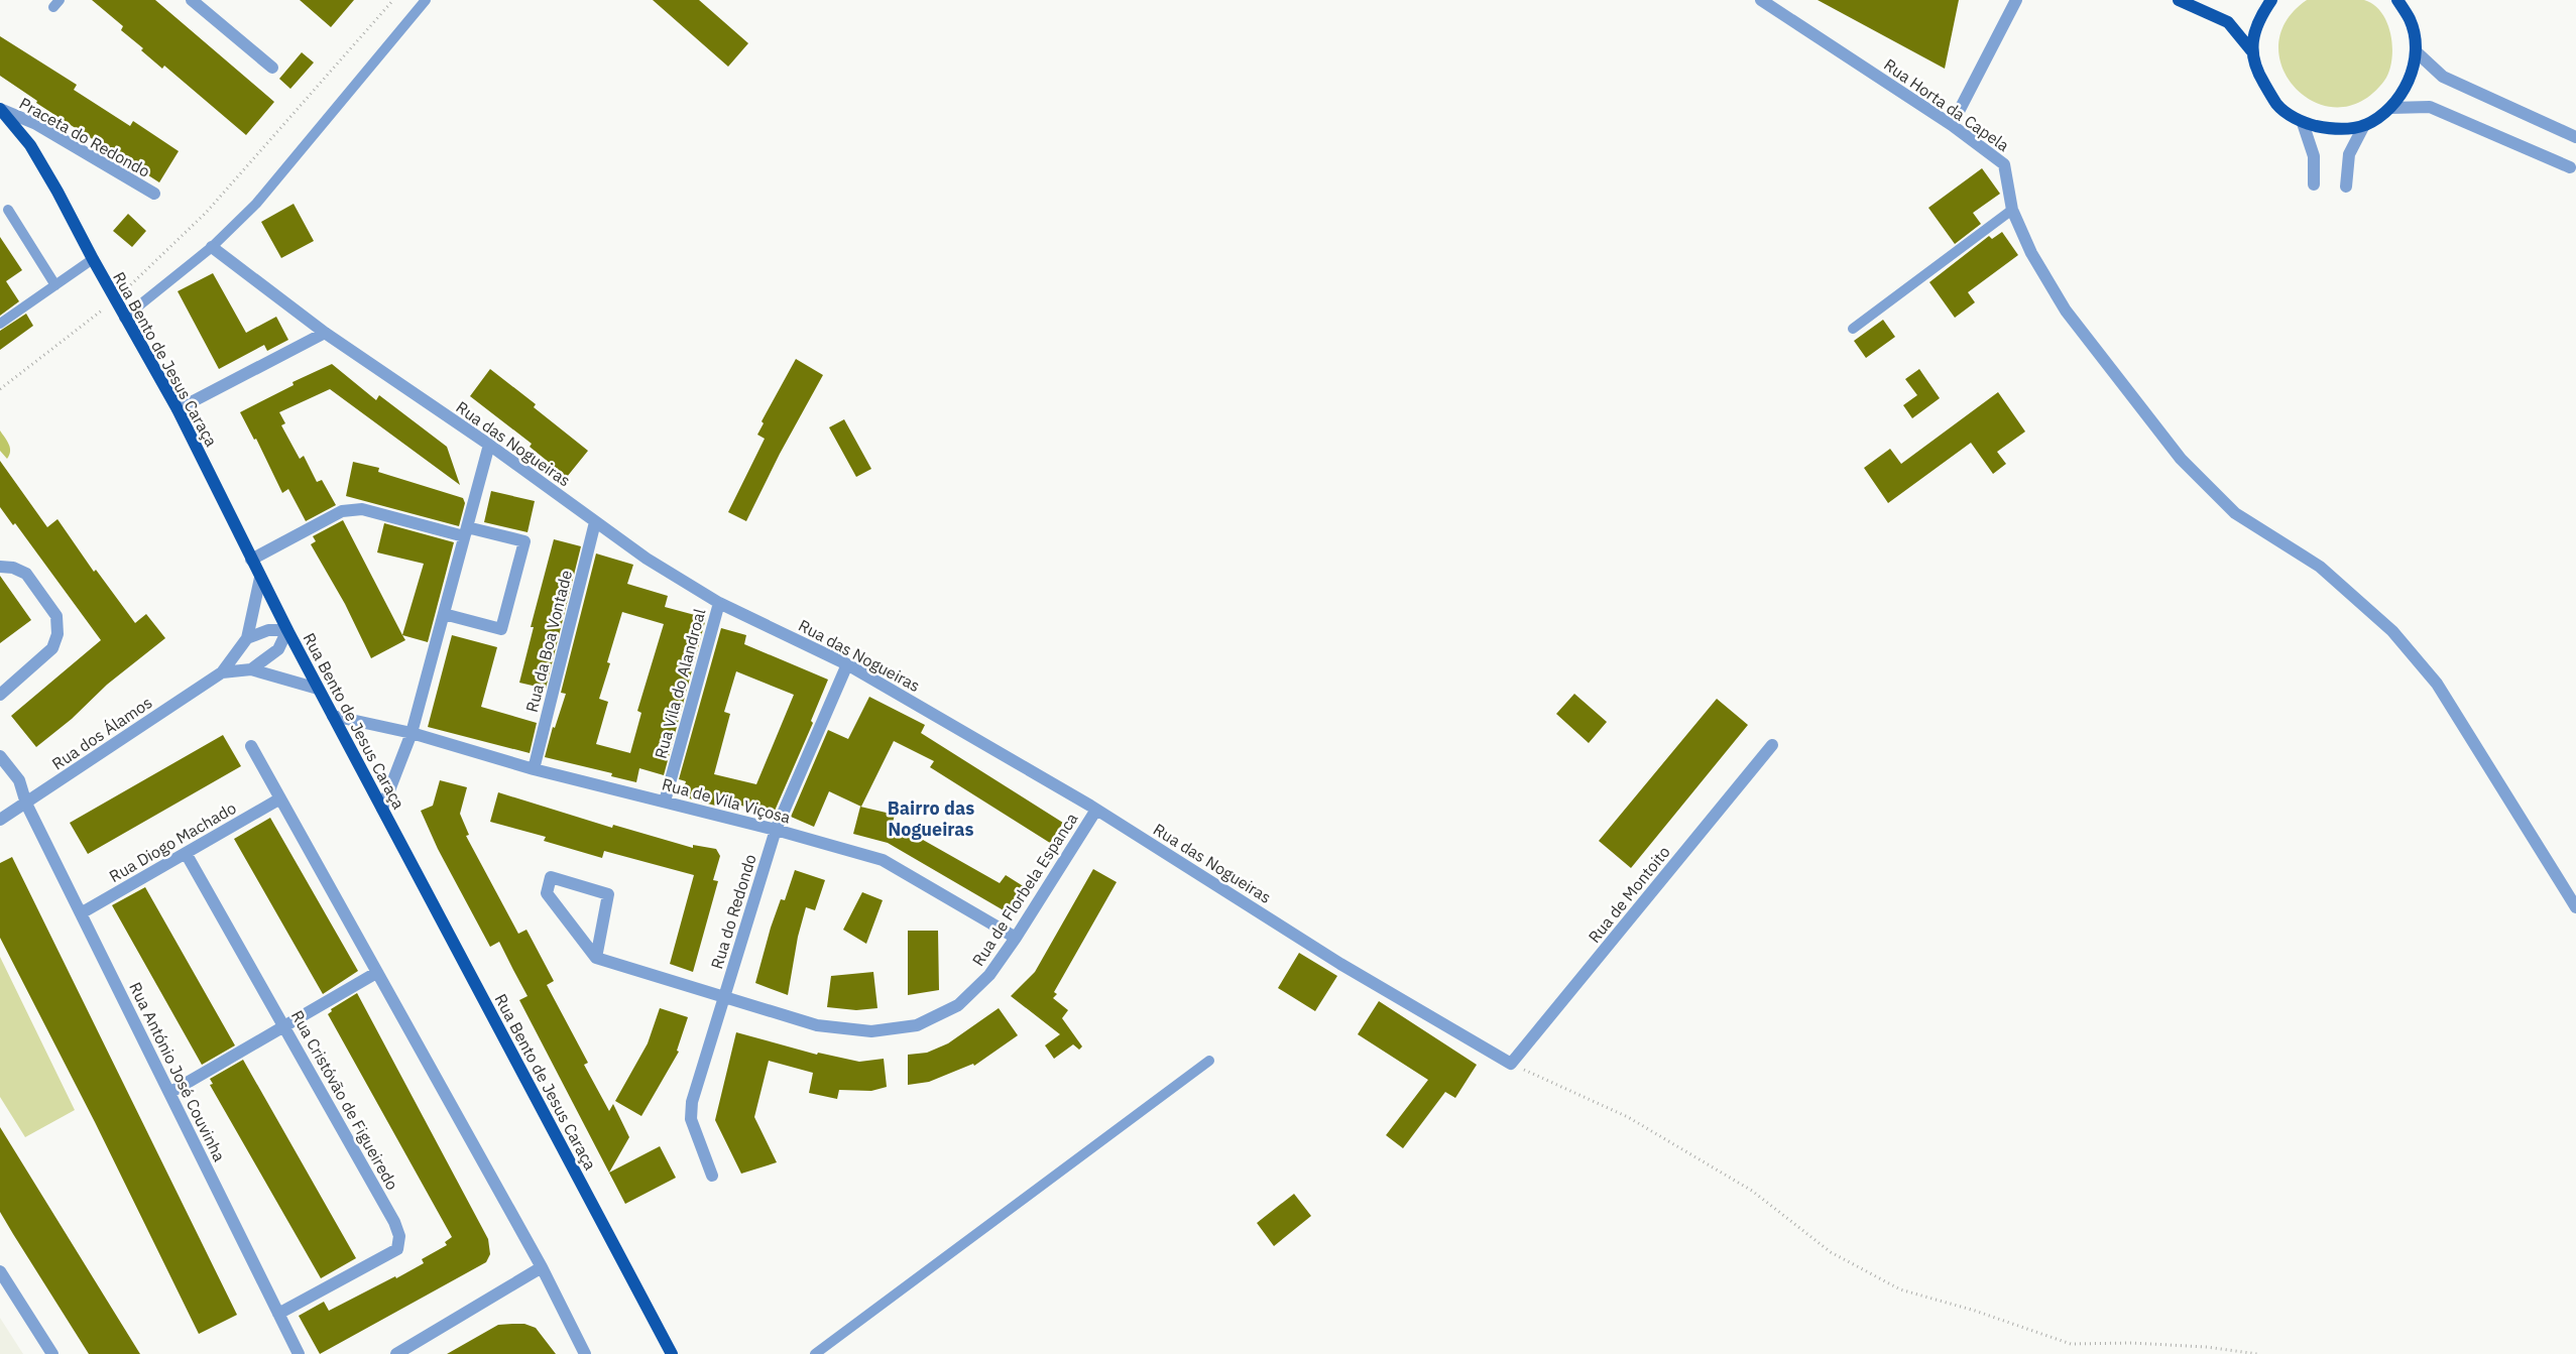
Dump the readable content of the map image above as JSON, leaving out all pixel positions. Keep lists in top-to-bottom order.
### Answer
{
  "streets": {
    "main road": ["Rua Bento de Jesus Caraça"],
    "street": [
      "Rua Horta da Capela",
      "Praceta do Redondo",
      "Rua das Nogueiras",
      "Rua da Boa Vontade",
      "Rua Vila do Alandroal",
      "Rua dos Álamos",
      "Rua de Vila Viçosa",
      "Rua Diogo Machado",
      "Rua de Florbela Espanca",
      "Rua de Montoito",
      "Rua do Redondo",
      "Rua António José Couvinha",
      "Rua Cristóvão de Figueiredo"
    ]
  },
  "crossings": [
    ["Praceta do Redondo", "Rua Bento de Jesus Caraça"],
    ["Rua Bento de Jesus Caraça", "Rua de Vila Viçosa"],
    ["Rua das Nogueiras", "Rua da Boa Vontade"],
    ["Rua das Nogueiras", "Rua Vila do Alandroal"],
    ["Rua das Nogueiras", "Rua de Florbela Espanca"],
    ["Rua das Nogueiras", "Rua de Montoito"],
    ["Rua das Nogueiras", "Rua do Redondo"],
    ["Rua da Boa Vontade", "Rua de Vila Viçosa"],
    ["Rua Vila do Alandroal", "Rua de Vila Viçosa"],
    ["Rua dos Álamos", "Rua António José Couvinha"],
    ["Rua de Vila Viçosa", "Rua de Florbela Espanca"],
    ["Rua de Vila Viçosa", "Rua do Redondo"],
    ["Rua Diogo Machado", "Rua António José Couvinha"],
    ["Rua Diogo Machado", "Rua Cristóvão de Figueiredo"],
    ["Rua de Florbela Espanca", "Rua do Redondo"],
    ["Rua António José Couvinha", "Rua Cristóvão de Figueiredo"]
  ],
  "districts": ["Bairro das Nogueiras"]
}
